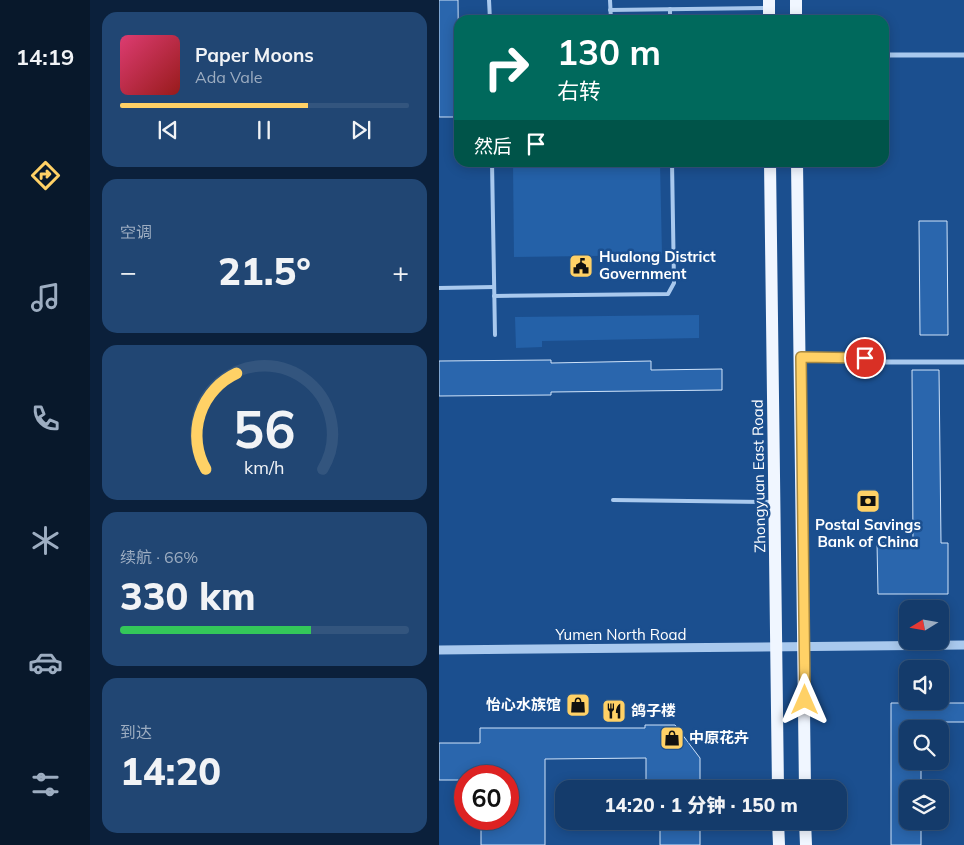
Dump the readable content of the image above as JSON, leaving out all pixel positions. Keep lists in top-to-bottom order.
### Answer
{
  "streets": {
    "main road": ["Zhongyuan East Road"],
    "street": ["Yumen North Road"]
  },
  "crossings": [
    ["Zhongyuan East Road", "Yumen North Road"]
  ],
  "places": {
    "public building": ["Hualong District Government"],
    "bank": ["Postal Savings Bank of China"],
    "shop": ["怡心水族馆", "中原花卉"],
    "restaurant": ["鸽子楼"]
  },
  "north": "left",
  "page": {
    "tabs": "14:19",
    "turn": ["130 m", "右转"],
    "song": ["Paper Moons", "Ada Vale"],
    "then": "然后",
    "tile": [
      "空调",
      ["续航 · 66%", "330 km"],
      ["到达", "14:20"]
    ],
    "heat": ["−", "21.5°", "+"],
    "limit": "60",
    "trip": "14:20 · 1 分钟 · 150 m",
    "gauge": ["56", "km/h"]
  }
}
